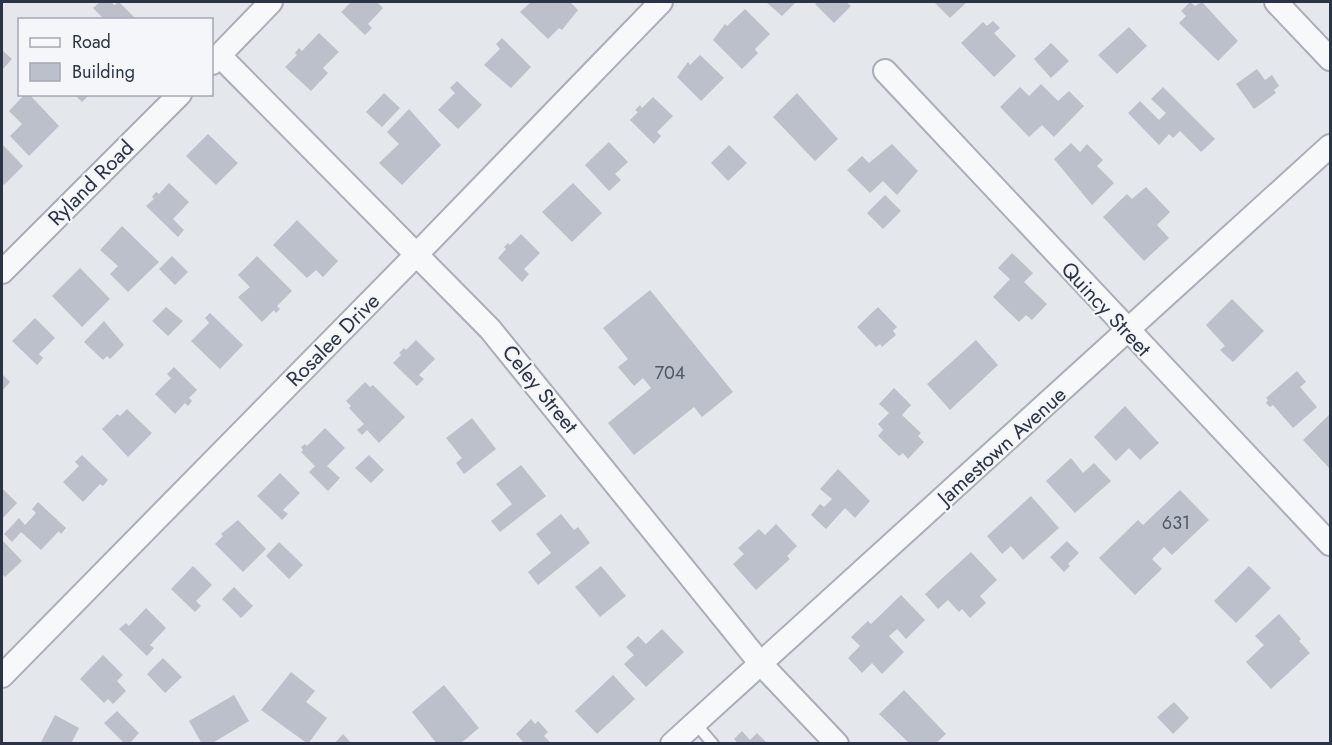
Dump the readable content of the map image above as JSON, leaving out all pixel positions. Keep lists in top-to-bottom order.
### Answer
{
  "streets": {
    "street": [
      "Ryland Road",
      "Quincy Street",
      "Rosalee Drive",
      "Celey Street",
      "Jamestown Avenue"
    ]
  },
  "crossings": [
    ["Quincy Street", "Jamestown Avenue"],
    ["Rosalee Drive", "Celey Street"],
    ["Celey Street", "Jamestown Avenue"]
  ],
  "house_numbers": ["704", "631"],
  "legend": ["Road", "Building"]
}
